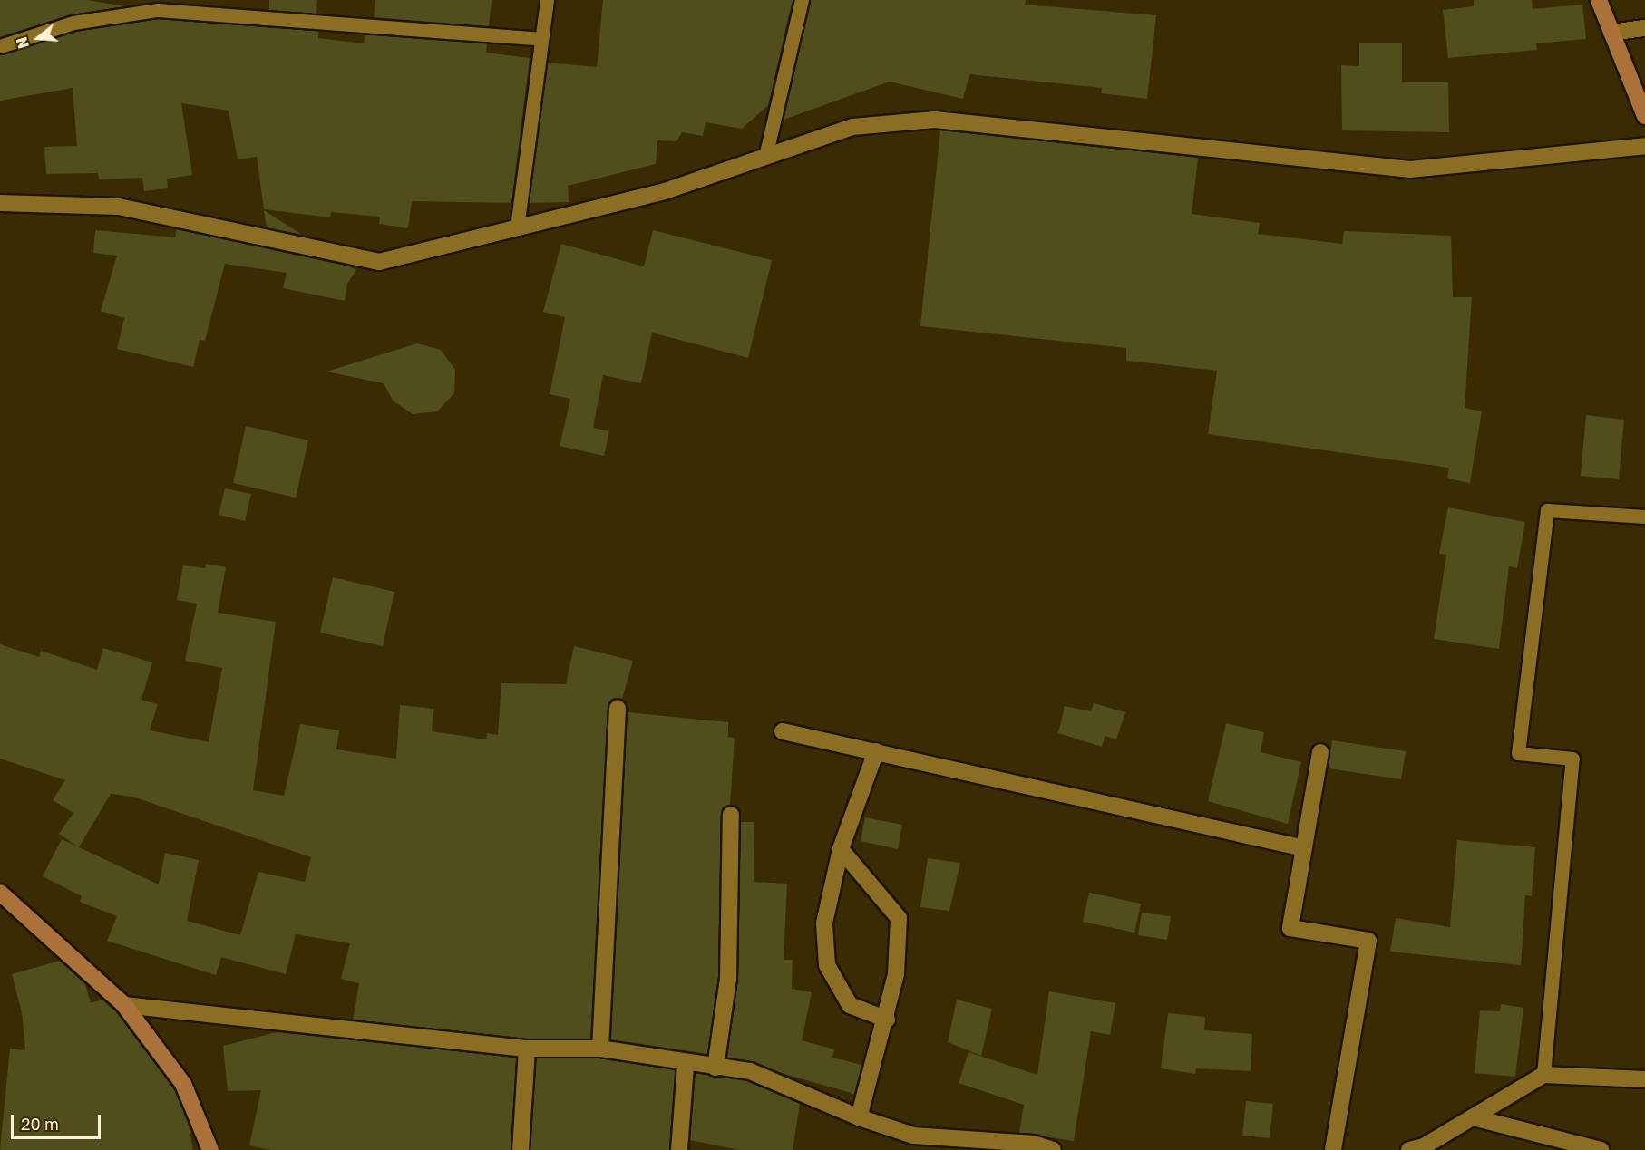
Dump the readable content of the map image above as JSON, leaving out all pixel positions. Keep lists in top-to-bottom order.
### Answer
{
  "scale_bar": "20 m",
  "north": "left"
}
